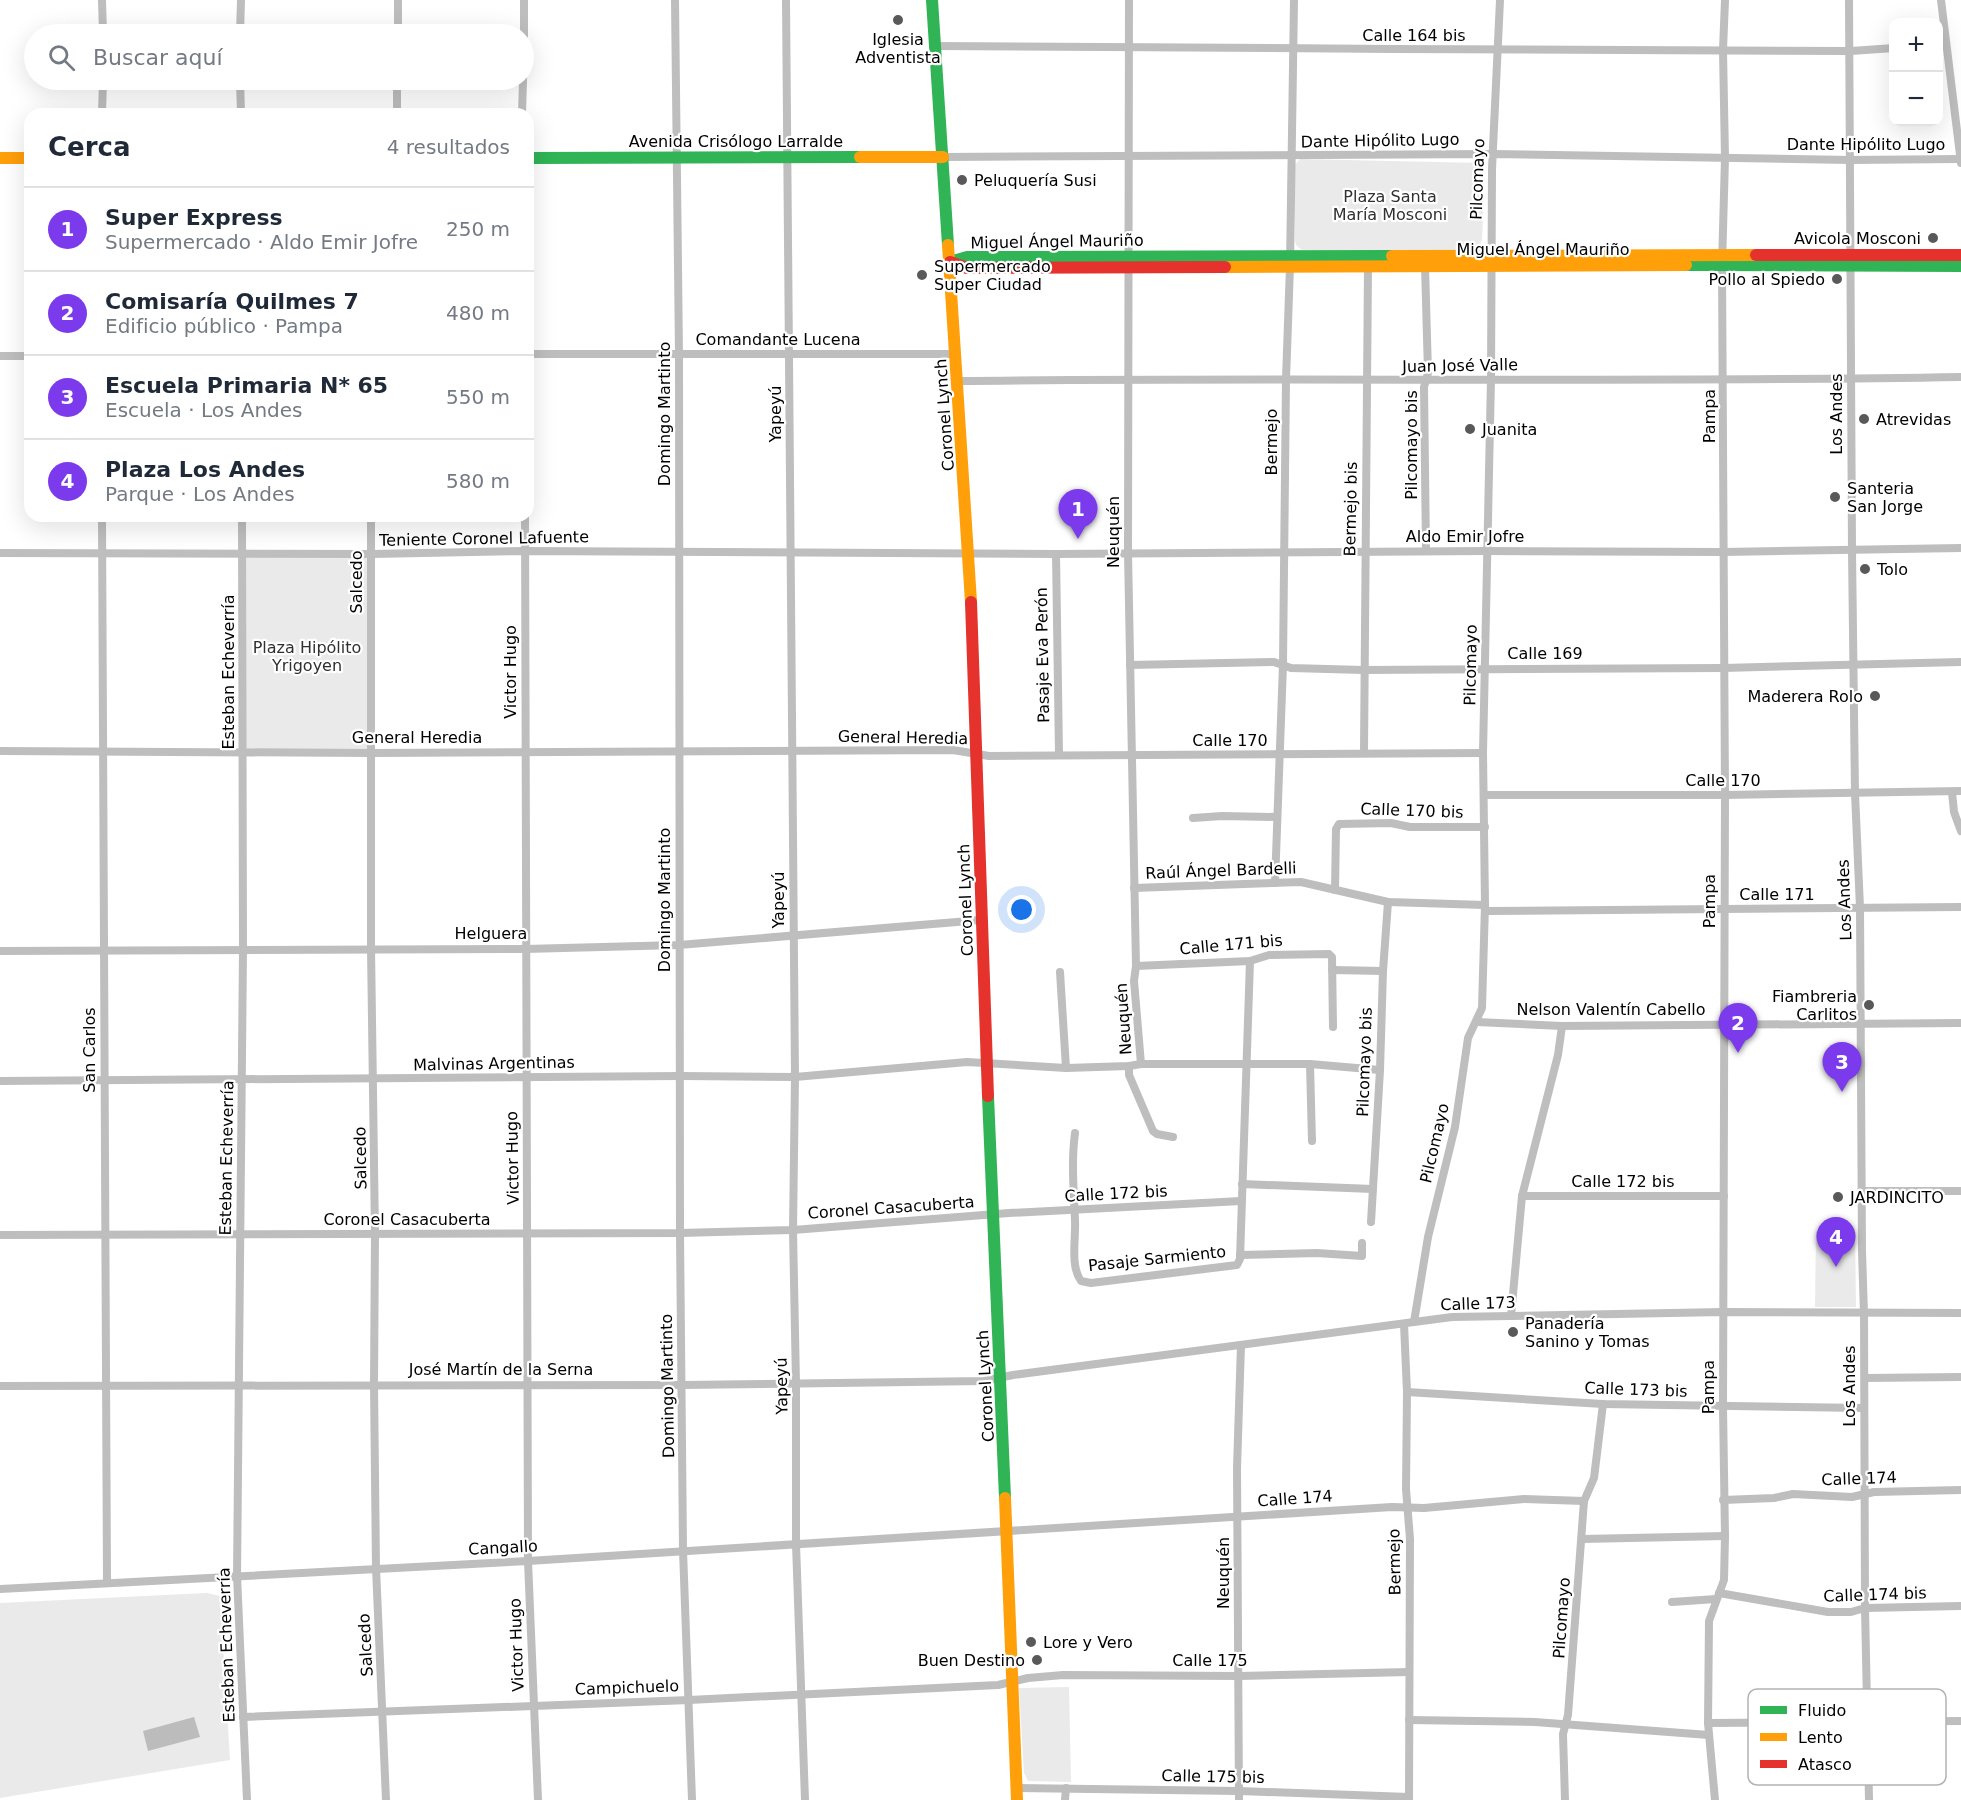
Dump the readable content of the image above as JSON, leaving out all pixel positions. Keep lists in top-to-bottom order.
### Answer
{
  "streets": {
    "main road": ["Avenida Crisólogo Larralde", "Miguel Ángel Mauriño", "Coronel Lynch"],
    "street": [
      "Calle 164 bis",
      "Dante Hipólito Lugo",
      "Pilcomayo",
      "Comandante Lucena",
      "Juan José Valle",
      "Domingo Martinto",
      "Yapeyú",
      "Los Andes",
      "Pampa",
      "Bermejo",
      "Pilcomayo bis",
      "Bermejo bis",
      "Neuquén",
      "Aldo Emir Jofre",
      "Teniente Coronel Lafuente",
      "Salcedo",
      "Calle 169",
      "Pasaje Eva Perón",
      "Esteban Echeverría",
      "Victor Hugo",
      "General Heredia",
      "Calle 170",
      "Calle 170 bis",
      "Raúl Ángel Bardelli",
      "Calle 171",
      "Helguera",
      "Calle 171 bis",
      "Nelson Valentín Cabello",
      "San Carlos",
      "Malvinas Argentinas",
      "Calle 172 bis",
      "Coronel Casacuberta",
      "Pasaje Sarmiento",
      "Calle 173",
      "José Martín de la Serna",
      "Calle 173 bis",
      "Calle 174",
      "Cangallo",
      "Calle 174 bis",
      "Calle 175",
      "Campichuelo",
      "Calle 175 bis"
    ]
  },
  "crossings": [
    ["Calle 164 bis", "Pilcomayo"],
    ["Calle 164 bis", "Los Andes"],
    ["Calle 164 bis", "Coronel Lynch"],
    ["Calle 164 bis", "Pampa"],
    ["Calle 164 bis", "Bermejo"],
    ["Calle 164 bis", "Neuquén"],
    ["Dante Hipólito Lugo", "Avenida Crisólogo Larralde"],
    ["Dante Hipólito Lugo", "Pilcomayo"],
    ["Dante Hipólito Lugo", "Los Andes"],
    ["Dante Hipólito Lugo", "Coronel Lynch"],
    ["Dante Hipólito Lugo", "Pampa"],
    ["Dante Hipólito Lugo", "Bermejo"],
    ["Dante Hipólito Lugo", "Neuquén"],
    ["Avenida Crisólogo Larralde", "Domingo Martinto"],
    ["Avenida Crisólogo Larralde", "Yapeyú"],
    ["Avenida Crisólogo Larralde", "Coronel Lynch"],
    ["Pilcomayo", "Miguel Ángel Mauriño"],
    ["Pilcomayo", "Juan José Valle"],
    ["Pilcomayo", "Bermejo"],
    ["Pilcomayo", "Aldo Emir Jofre"],
    ["Pilcomayo", "Calle 169"],
    ["Pilcomayo", "Calle 170"],
    ["Pilcomayo", "Calle 170 bis"],
    ["Pilcomayo", "Raúl Ángel Bardelli"],
    ["Pilcomayo", "Calle 171"],
    ["Pilcomayo", "Nelson Valentín Cabello"],
    ["Pilcomayo", "Calle 173"],
    ["Pilcomayo", "Calle 173 bis"],
    ["Pilcomayo", "Calle 174"],
    ["Miguel Ángel Mauriño", "Los Andes"],
    ["Miguel Ángel Mauriño", "Coronel Lynch"],
    ["Miguel Ángel Mauriño", "Pampa"],
    ["Miguel Ángel Mauriño", "Bermejo"],
    ["Miguel Ángel Mauriño", "Pilcomayo bis"],
    ["Miguel Ángel Mauriño", "Bermejo bis"],
    ["Miguel Ángel Mauriño", "Neuquén"],
    ["Comandante Lucena", "Domingo Martinto"],
    ["Comandante Lucena", "Yapeyú"],
    ["Comandante Lucena", "Coronel Lynch"],
    ["Juan José Valle", "Los Andes"],
    ["Juan José Valle", "Coronel Lynch"],
    ["Juan José Valle", "Pampa"],
    ["Juan José Valle", "Bermejo"],
    ["Juan José Valle", "Pilcomayo bis"],
    ["Juan José Valle", "Bermejo bis"],
    ["Juan José Valle", "Neuquén"],
    ["Domingo Martinto", "Teniente Coronel Lafuente"],
    ["Domingo Martinto", "General Heredia"],
    ["Domingo Martinto", "Helguera"],
    ["Domingo Martinto", "Malvinas Argentinas"],
    ["Domingo Martinto", "Coronel Casacuberta"],
    ["Domingo Martinto", "José Martín de la Serna"],
    ["Domingo Martinto", "Cangallo"],
    ["Domingo Martinto", "Campichuelo"],
    ["Yapeyú", "Teniente Coronel Lafuente"],
    ["Yapeyú", "General Heredia"],
    ["Yapeyú", "Helguera"],
    ["Yapeyú", "Malvinas Argentinas"],
    ["Yapeyú", "Coronel Casacuberta"],
    ["Yapeyú", "José Martín de la Serna"],
    ["Yapeyú", "Cangallo"],
    ["Yapeyú", "Campichuelo"],
    ["Los Andes", "Aldo Emir Jofre"],
    ["Los Andes", "Calle 169"],
    ["Los Andes", "Calle 170"],
    ["Los Andes", "Calle 171"],
    ["Los Andes", "Nelson Valentín Cabello"],
    ["Los Andes", "Calle 173"],
    ["Los Andes", "Calle 173 bis"],
    ["Los Andes", "Calle 174"],
    ["Los Andes", "Calle 174 bis"],
    ["Coronel Lynch", "Aldo Emir Jofre"],
    ["Coronel Lynch", "Teniente Coronel Lafuente"],
    ["Coronel Lynch", "General Heredia"],
    ["Coronel Lynch", "Calle 170"],
    ["Coronel Lynch", "Helguera"],
    ["Coronel Lynch", "Malvinas Argentinas"],
    ["Coronel Lynch", "Calle 172 bis"],
    ["Coronel Lynch", "Coronel Casacuberta"],
    ["Coronel Lynch", "Calle 173"],
    ["Coronel Lynch", "José Martín de la Serna"],
    ["Coronel Lynch", "Calle 174"],
    ["Coronel Lynch", "Cangallo"],
    ["Coronel Lynch", "Calle 175"],
    ["Coronel Lynch", "Campichuelo"],
    ["Coronel Lynch", "Calle 175 bis"],
    ["Pampa", "Aldo Emir Jofre"],
    ["Pampa", "Calle 169"],
    ["Pampa", "Calle 170"],
    ["Pampa", "Calle 171"],
    ["Pampa", "Nelson Valentín Cabello"],
    ["Pampa", "Calle 172 bis"],
    ["Pampa", "Calle 173"],
    ["Pampa", "Calle 173 bis"],
    ["Pampa", "Calle 174"],
    ["Pampa", "Calle 174 bis"],
    ["Bermejo", "Aldo Emir Jofre"],
    ["Bermejo", "Calle 169"],
    ["Bermejo", "Calle 170"],
    ["Bermejo", "Raúl Ángel Bardelli"],
    ["Bermejo", "Calle 173"],
    ["Bermejo", "Calle 173 bis"],
    ["Bermejo", "Calle 174"],
    ["Bermejo", "Calle 175"],
    ["Bermejo", "Calle 175 bis"],
    ["Pilcomayo bis", "Aldo Emir Jofre"],
    ["Pilcomayo bis", "Raúl Ángel Bardelli"],
    ["Bermejo bis", "Aldo Emir Jofre"],
    ["Bermejo bis", "Calle 169"],
    ["Bermejo bis", "Calle 170"],
    ["Neuquén", "Aldo Emir Jofre"],
    ["Neuquén", "Calle 169"],
    ["Neuquén", "Calle 170"],
    ["Neuquén", "Raúl Ángel Bardelli"],
    ["Neuquén", "Calle 171 bis"],
    ["Neuquén", "Calle 173"],
    ["Neuquén", "Calle 174"],
    ["Neuquén", "Calle 175"],
    ["Neuquén", "Calle 175 bis"],
    ["Aldo Emir Jofre", "Teniente Coronel Lafuente"],
    ["Aldo Emir Jofre", "Pasaje Eva Perón"],
    ["Teniente Coronel Lafuente", "Salcedo"],
    ["Teniente Coronel Lafuente", "Esteban Echeverría"],
    ["Teniente Coronel Lafuente", "Victor Hugo"],
    ["Teniente Coronel Lafuente", "San Carlos"],
    ["Salcedo", "General Heredia"],
    ["Salcedo", "Helguera"],
    ["Salcedo", "Malvinas Argentinas"],
    ["Salcedo", "Coronel Casacuberta"],
    ["Salcedo", "José Martín de la Serna"],
    ["Salcedo", "Cangallo"],
    ["Salcedo", "Campichuelo"],
    ["Pasaje Eva Perón", "Calle 170"],
    ["Esteban Echeverría", "General Heredia"],
    ["Esteban Echeverría", "Helguera"],
    ["Esteban Echeverría", "Malvinas Argentinas"],
    ["Esteban Echeverría", "Coronel Casacuberta"],
    ["Esteban Echeverría", "José Martín de la Serna"],
    ["Esteban Echeverría", "Cangallo"],
    ["Esteban Echeverría", "Campichuelo"],
    ["Victor Hugo", "General Heredia"],
    ["Victor Hugo", "Helguera"],
    ["Victor Hugo", "Malvinas Argentinas"],
    ["Victor Hugo", "Coronel Casacuberta"],
    ["Victor Hugo", "José Martín de la Serna"],
    ["Victor Hugo", "Cangallo"],
    ["Victor Hugo", "Campichuelo"],
    ["General Heredia", "Calle 170"],
    ["General Heredia", "San Carlos"],
    ["Calle 170 bis", "Raúl Ángel Bardelli"],
    ["Raúl Ángel Bardelli", "Calle 171"],
    ["Helguera", "San Carlos"],
    ["San Carlos", "Malvinas Argentinas"],
    ["San Carlos", "Coronel Casacuberta"],
    ["San Carlos", "José Martín de la Serna"],
    ["San Carlos", "Cangallo"],
    ["Calle 172 bis", "Coronel Casacuberta"],
    ["Calle 172 bis", "Pasaje Sarmiento"],
    ["Calle 173", "José Martín de la Serna"],
    ["Calle 174", "Cangallo"],
    ["Calle 175", "Campichuelo"]
  ],
  "parks": ["Plaza Santa María Mosconi", "Plaza Hipólito Yrigoyen"],
  "places": [
    "Iglesia Adventista",
    "Peluquería Susi",
    "Avicola Mosconi",
    "Supermercado Super Ciudad",
    "Pollo al Spiedo",
    "Atrevidas",
    "Juanita",
    "Santeria San Jorge",
    "Tolo",
    "Maderera Rolo",
    "Fiambreria Carlitos",
    "JARDINCITO",
    "Panadería Sanino y Tomas",
    "Lore y Vero",
    "Buen Destino"
  ],
  "legend": ["Fluido", "Lento", "Atasco"],
  "page": {
    "map_buttons": ["+", "−"],
    "search": "Buscar aquí",
    "heading": ["Cerca", "4 resultados"],
    "list": [
      {
        "mark": "1",
        "name": "Super Express",
        "note": "Supermercado · Aldo Emir Jofre",
        "value": "250 m"
      },
      {
        "mark": "2",
        "name": "Comisaría Quilmes 7",
        "note": "Edificio público · Pampa",
        "value": "480 m"
      },
      {
        "mark": "3",
        "name": "Escuela Primaria N* 65",
        "note": "Escuela · Los Andes",
        "value": "550 m"
      },
      {
        "mark": "4",
        "name": "Plaza Los Andes",
        "note": "Parque · Los Andes",
        "value": "580 m"
      }
    ],
    "pins": [
      "1",
      "2",
      "3",
      "4"
    ]
  }
}
